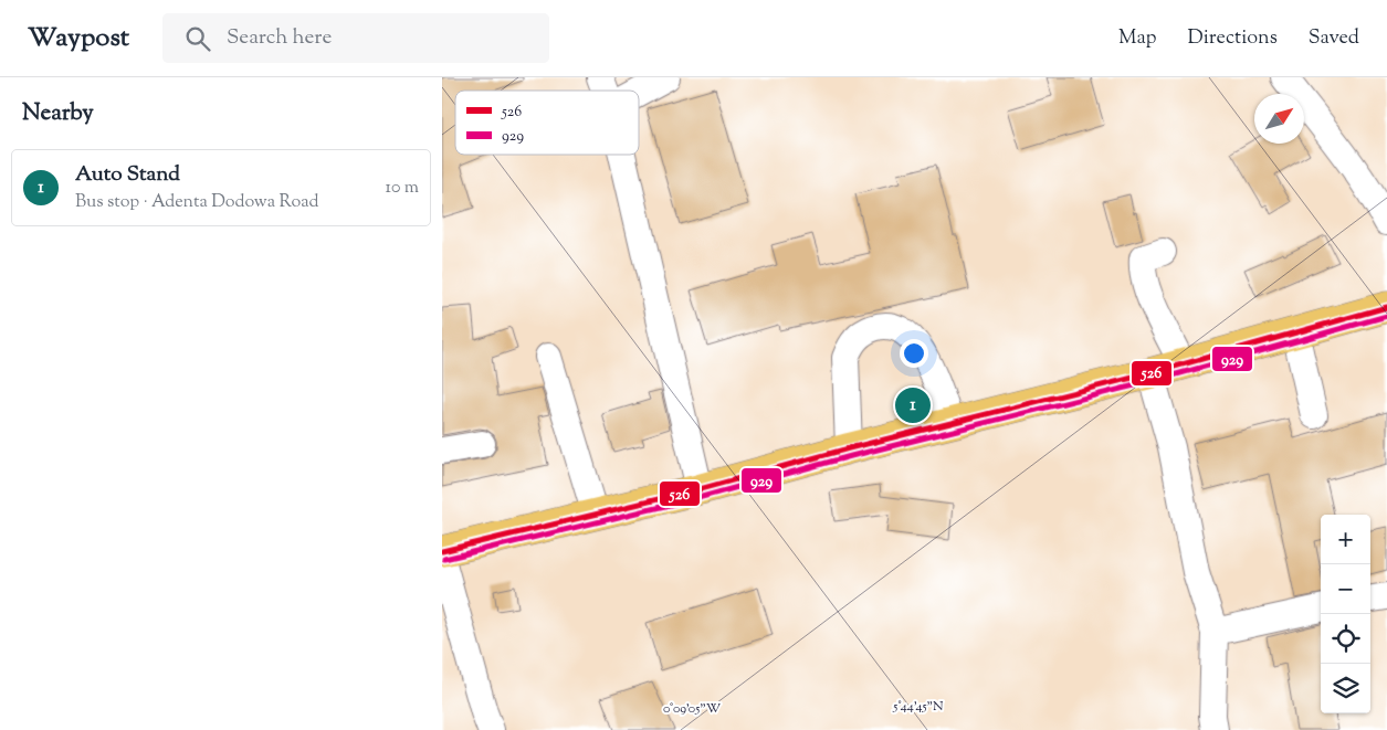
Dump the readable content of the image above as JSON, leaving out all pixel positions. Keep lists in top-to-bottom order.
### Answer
{
  "lines": ["transit line 526", "transit line 929"],
  "legend": ["526", "929"],
  "north": "top right",
  "page": {
    "header": "Waypost",
    "search": "Search here",
    "nav": ["Map", "Directions", "Saved"],
    "heading": "Nearby",
    "list": [
      {
        "mark": "1",
        "name": "Auto Stand",
        "note": "Bus stop · Adenta Dodowa Road",
        "value": "10 m"
      }
    ],
    "pins": "1",
    "map_buttons": ["+", "−"]
  },
  "coordinates": ["5°44'45\"N", "0°09'05\"W"]
}
